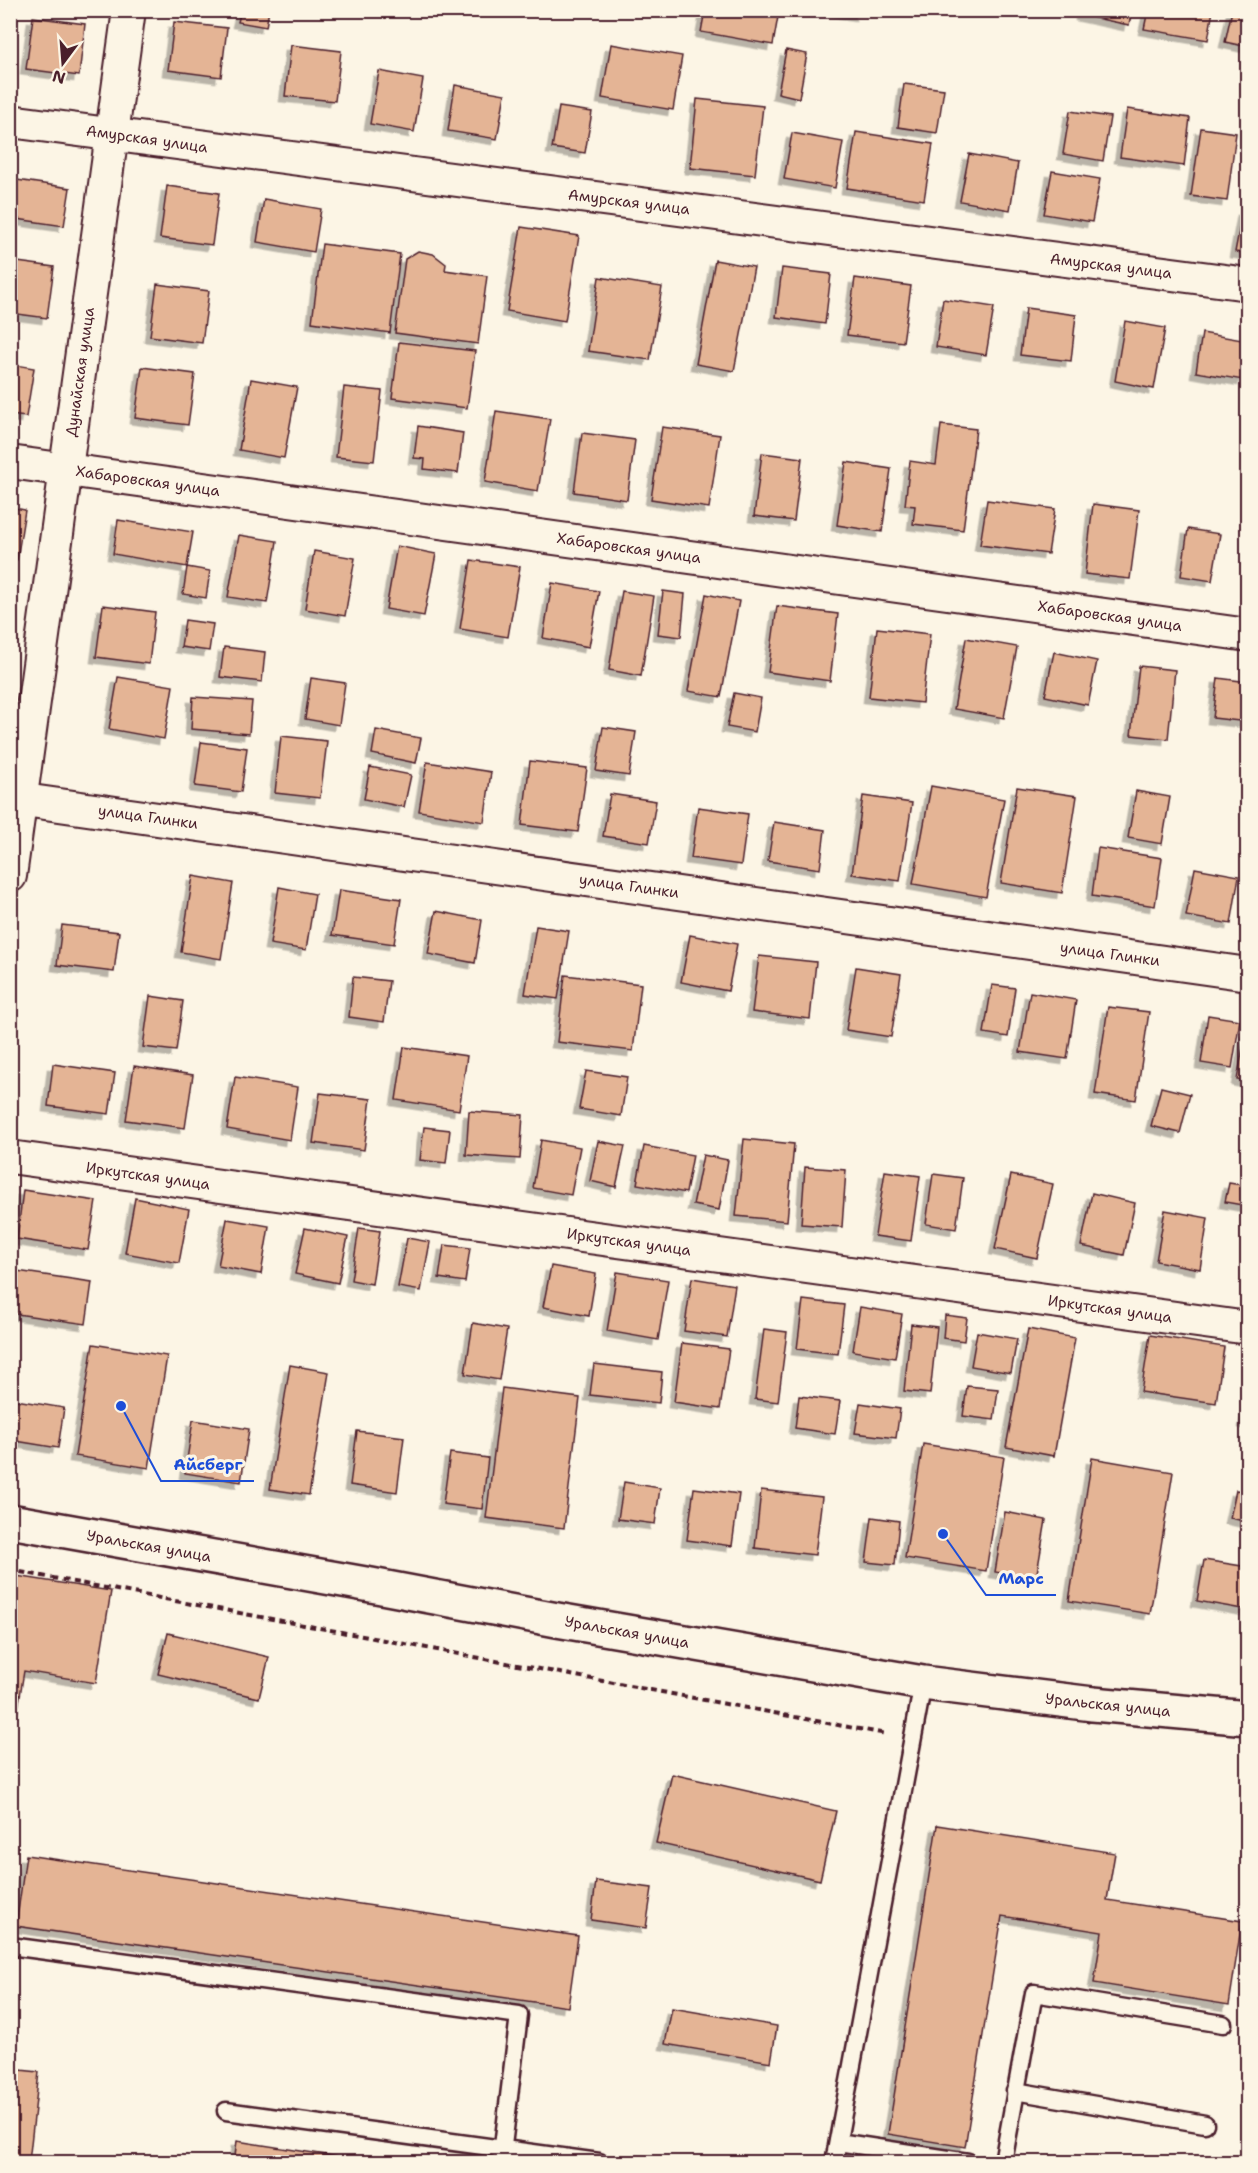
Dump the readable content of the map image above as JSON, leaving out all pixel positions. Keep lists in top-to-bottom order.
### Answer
{
  "streets": {
    "main road": ["Уральская улица"],
    "street": [
      "Амурская улица",
      "Дунайская улица",
      "Хабаровская улица",
      "улица Глинки",
      "Иркутская улица"
    ]
  },
  "crossings": [
    ["Амурская улица", "Дунайская улица"],
    ["Дунайская улица", "Хабаровская улица"],
    ["Дунайская улица", "улица Глинки"]
  ],
  "places": ["Айсберг", "Марс"],
  "north": "bottom"
}
